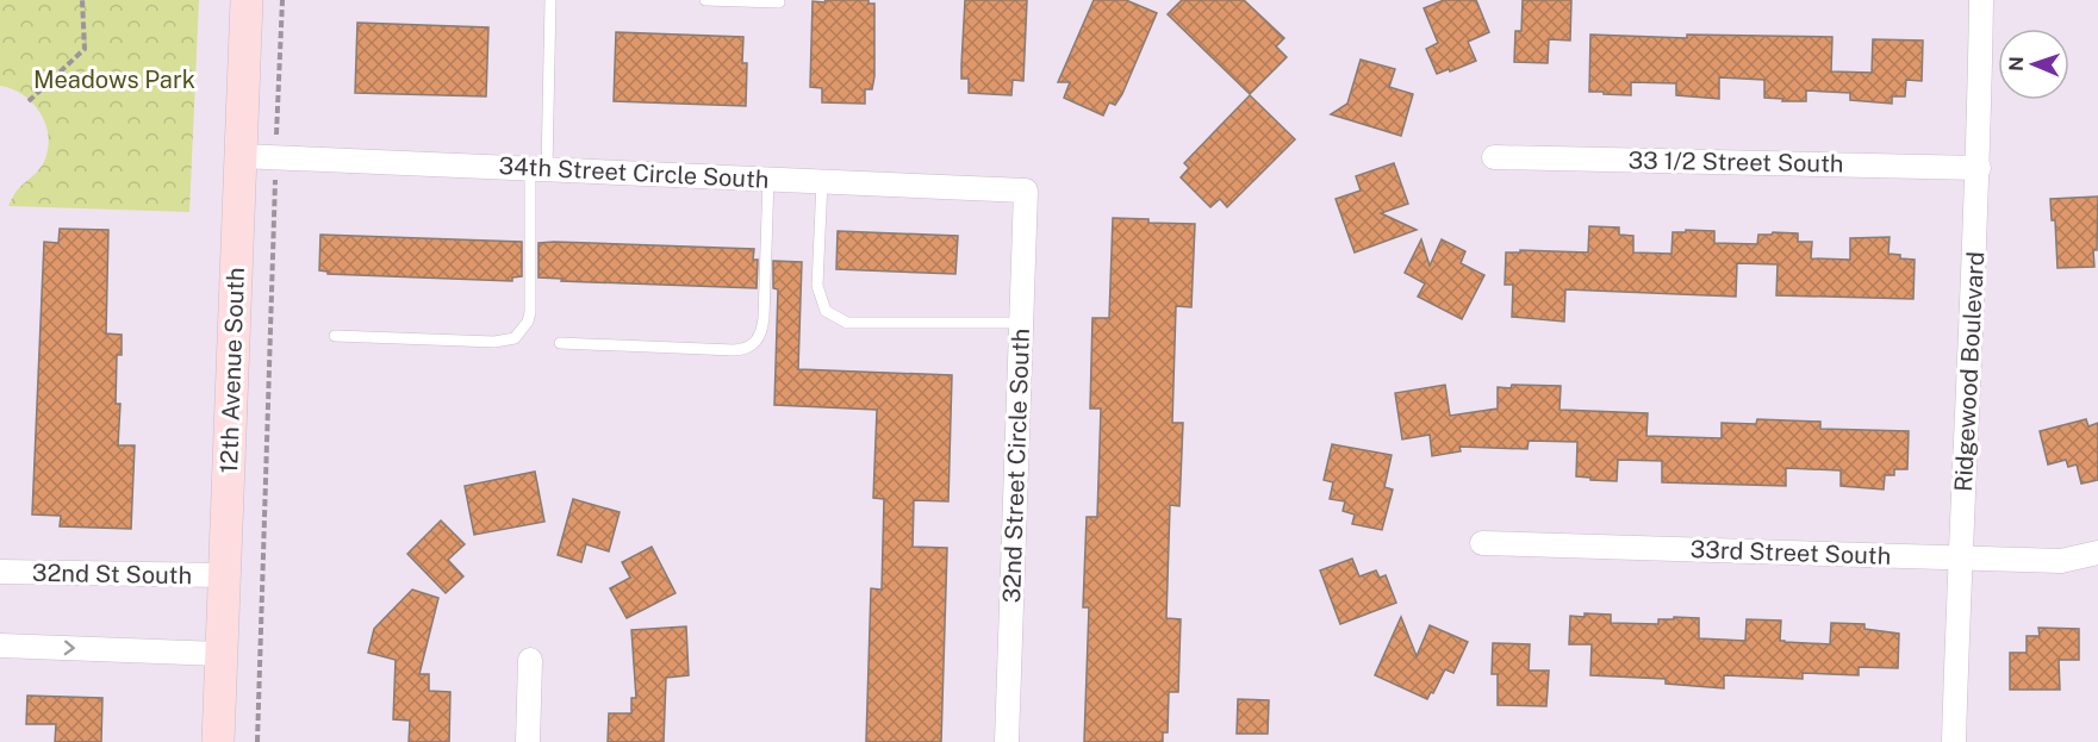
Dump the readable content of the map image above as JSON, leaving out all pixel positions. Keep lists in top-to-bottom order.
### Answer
{
  "streets": {
    "street": [
      "33 1/2 Street South",
      "34th Street Circle South",
      "12th Avenue South",
      "Ridgewood Boulevard",
      "32nd Street Circle South",
      "33rd Street South",
      "32nd St South"
    ]
  },
  "crossings": [
    ["33 1/2 Street South", "Ridgewood Boulevard"],
    ["34th Street Circle South", "12th Avenue South"],
    ["34th Street Circle South", "32nd Street Circle South"],
    ["12th Avenue South", "32nd St South"],
    ["Ridgewood Boulevard", "33rd Street South"]
  ],
  "parks": ["Meadows Park"],
  "north": "left"
}
